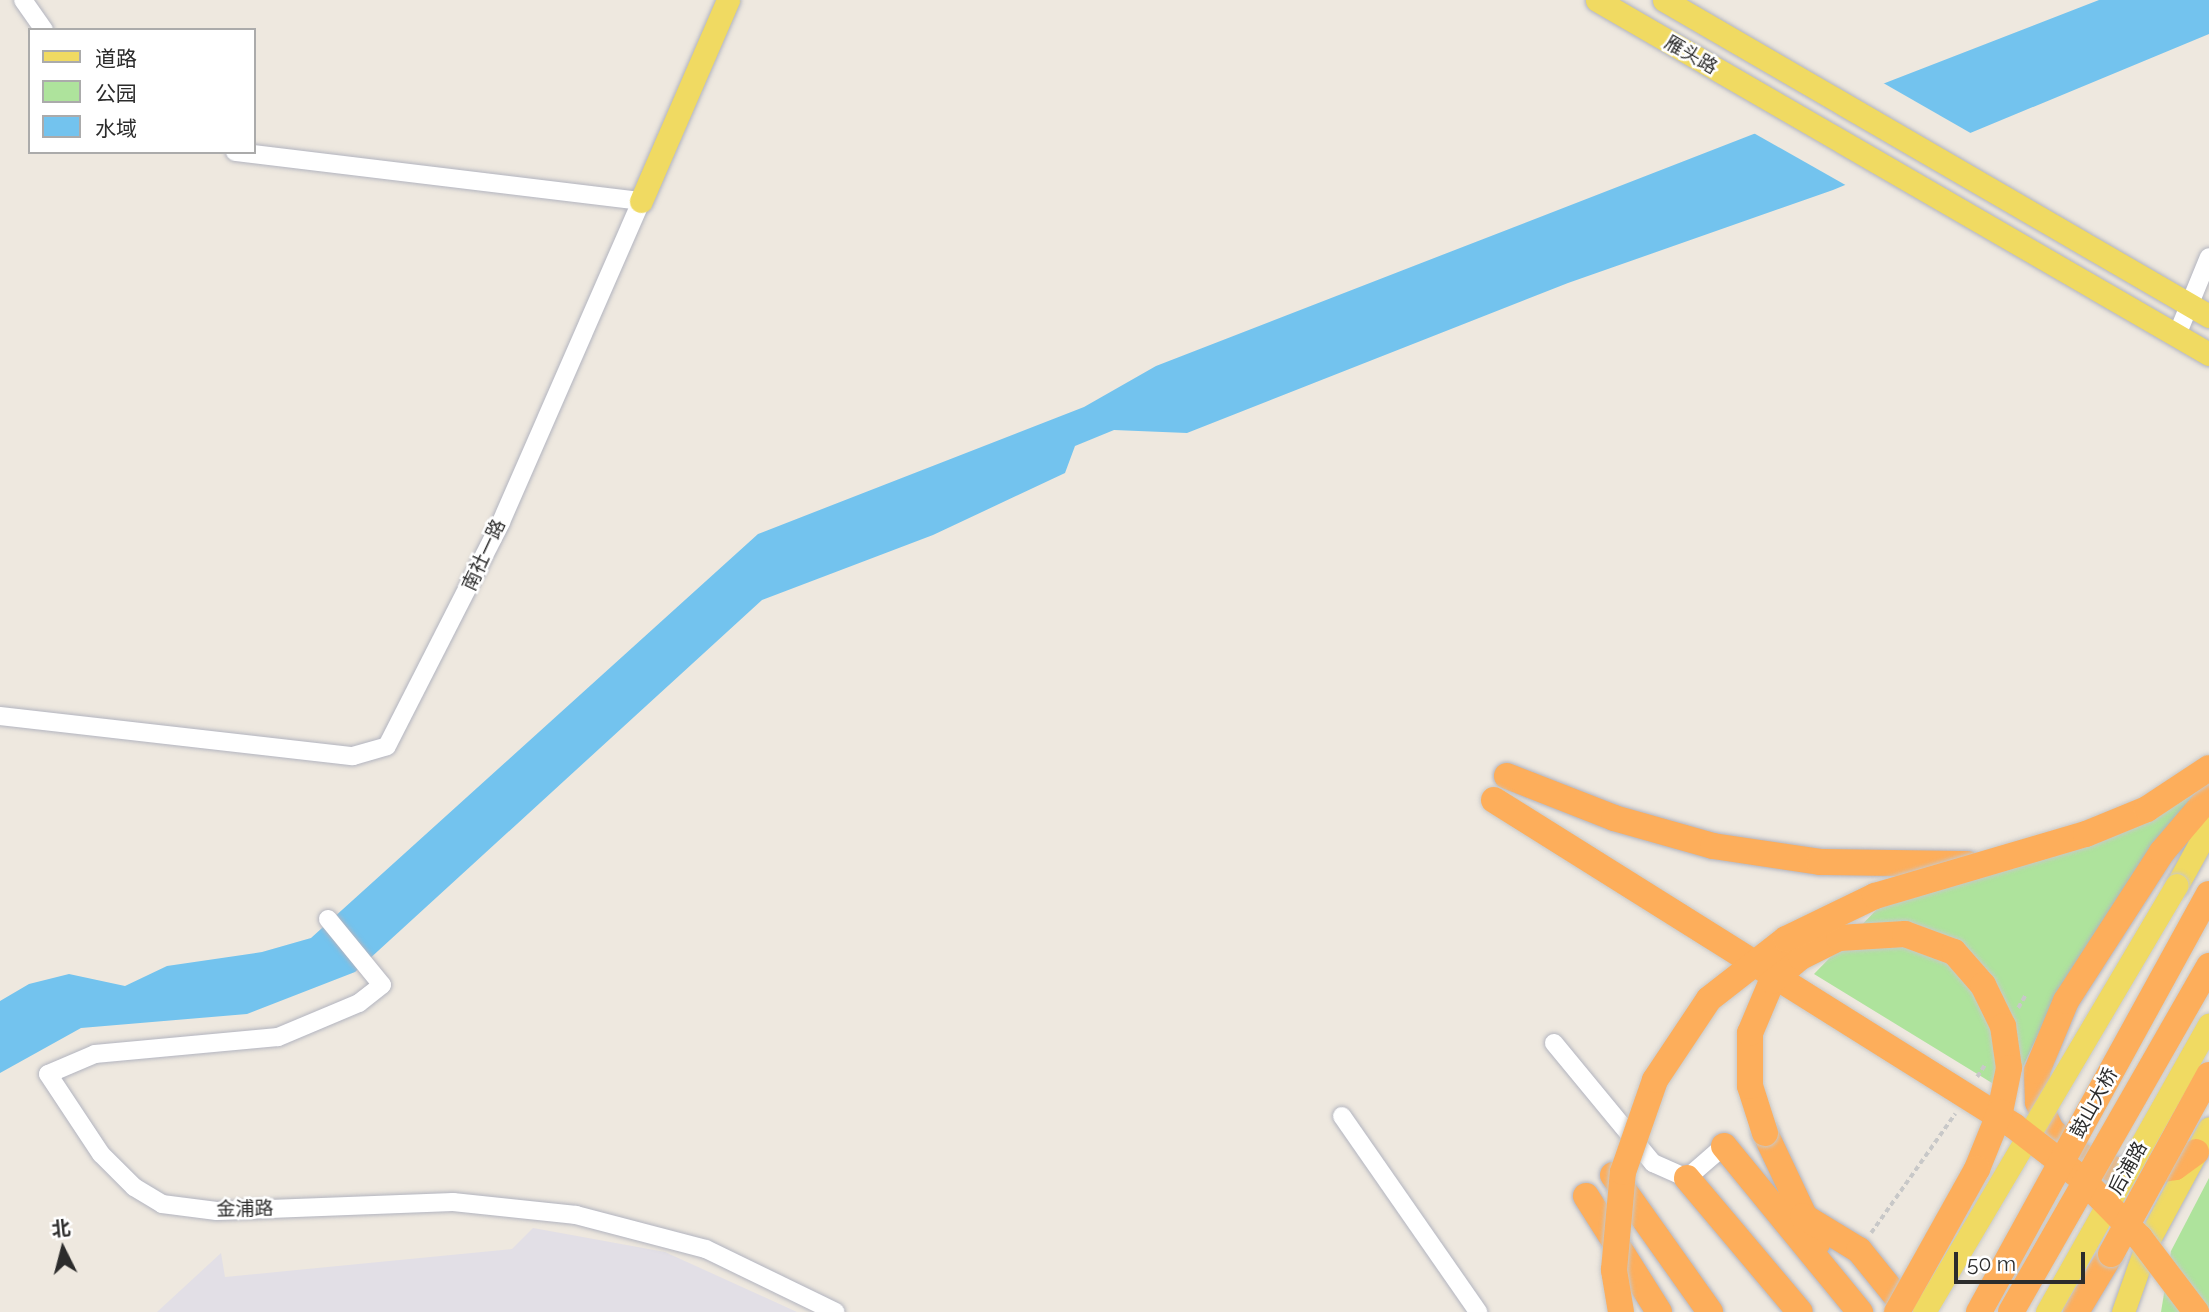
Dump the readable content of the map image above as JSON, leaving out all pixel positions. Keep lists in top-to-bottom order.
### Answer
{
  "streets": {
    "highway": ["鼓山大桥"],
    "main road": ["雁头路", "南社一路", "后浦路"],
    "street": ["金浦路"]
  },
  "legend": ["道路", "公园", "水域"],
  "scale_bar": "50 m",
  "north": "top"
}
